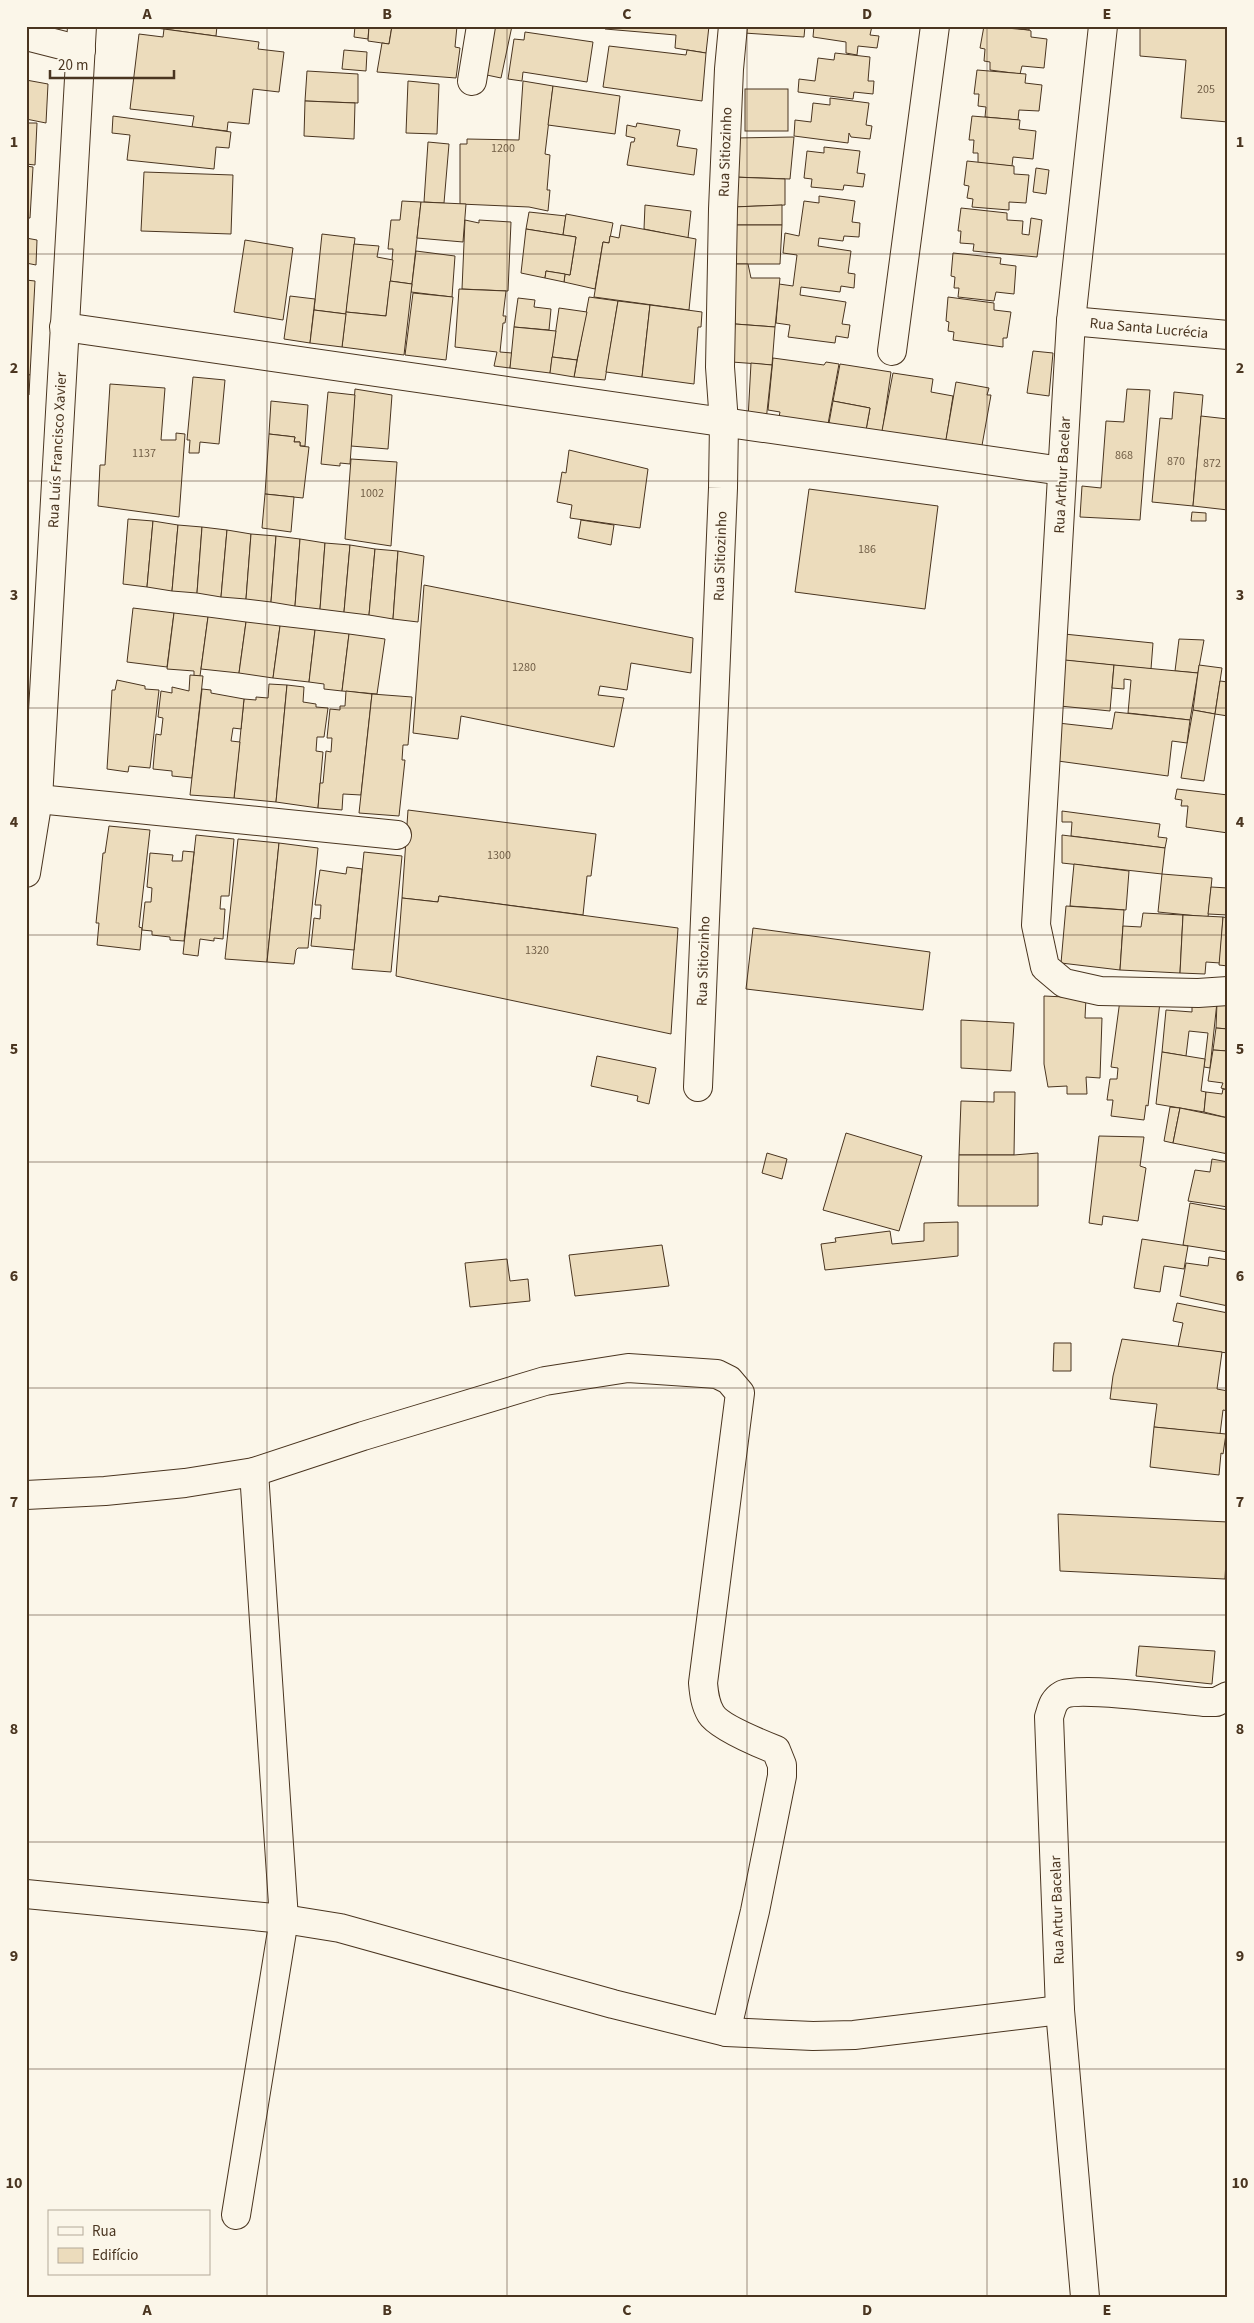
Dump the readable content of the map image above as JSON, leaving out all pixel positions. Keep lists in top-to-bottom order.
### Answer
{
  "streets": {
    "street": [
      "Rua Sitiozinho",
      "Rua Santa Lucrécia",
      "Rua Luís Francisco Xavier",
      "Rua Arthur Bacelar",
      "Rua Artur Bacelar"
    ]
  },
  "crossings": [
    ["Rua Santa Lucrécia", "Rua Arthur Bacelar"]
  ],
  "house_numbers": [
    "205",
    "1200",
    "1137",
    "868",
    "870",
    "872",
    "1002",
    "186",
    "1280",
    "1300",
    "1320"
  ],
  "legend": ["Rua", "Edifício"],
  "scale_bar": "20 m",
  "grid": {
    "columns": [
      "A",
      "B",
      "C",
      "D",
      "E"
    ],
    "rows": [
      "1",
      "2",
      "3",
      "4",
      "5",
      "6",
      "7",
      "8",
      "9",
      "10"
    ]
  }
}
